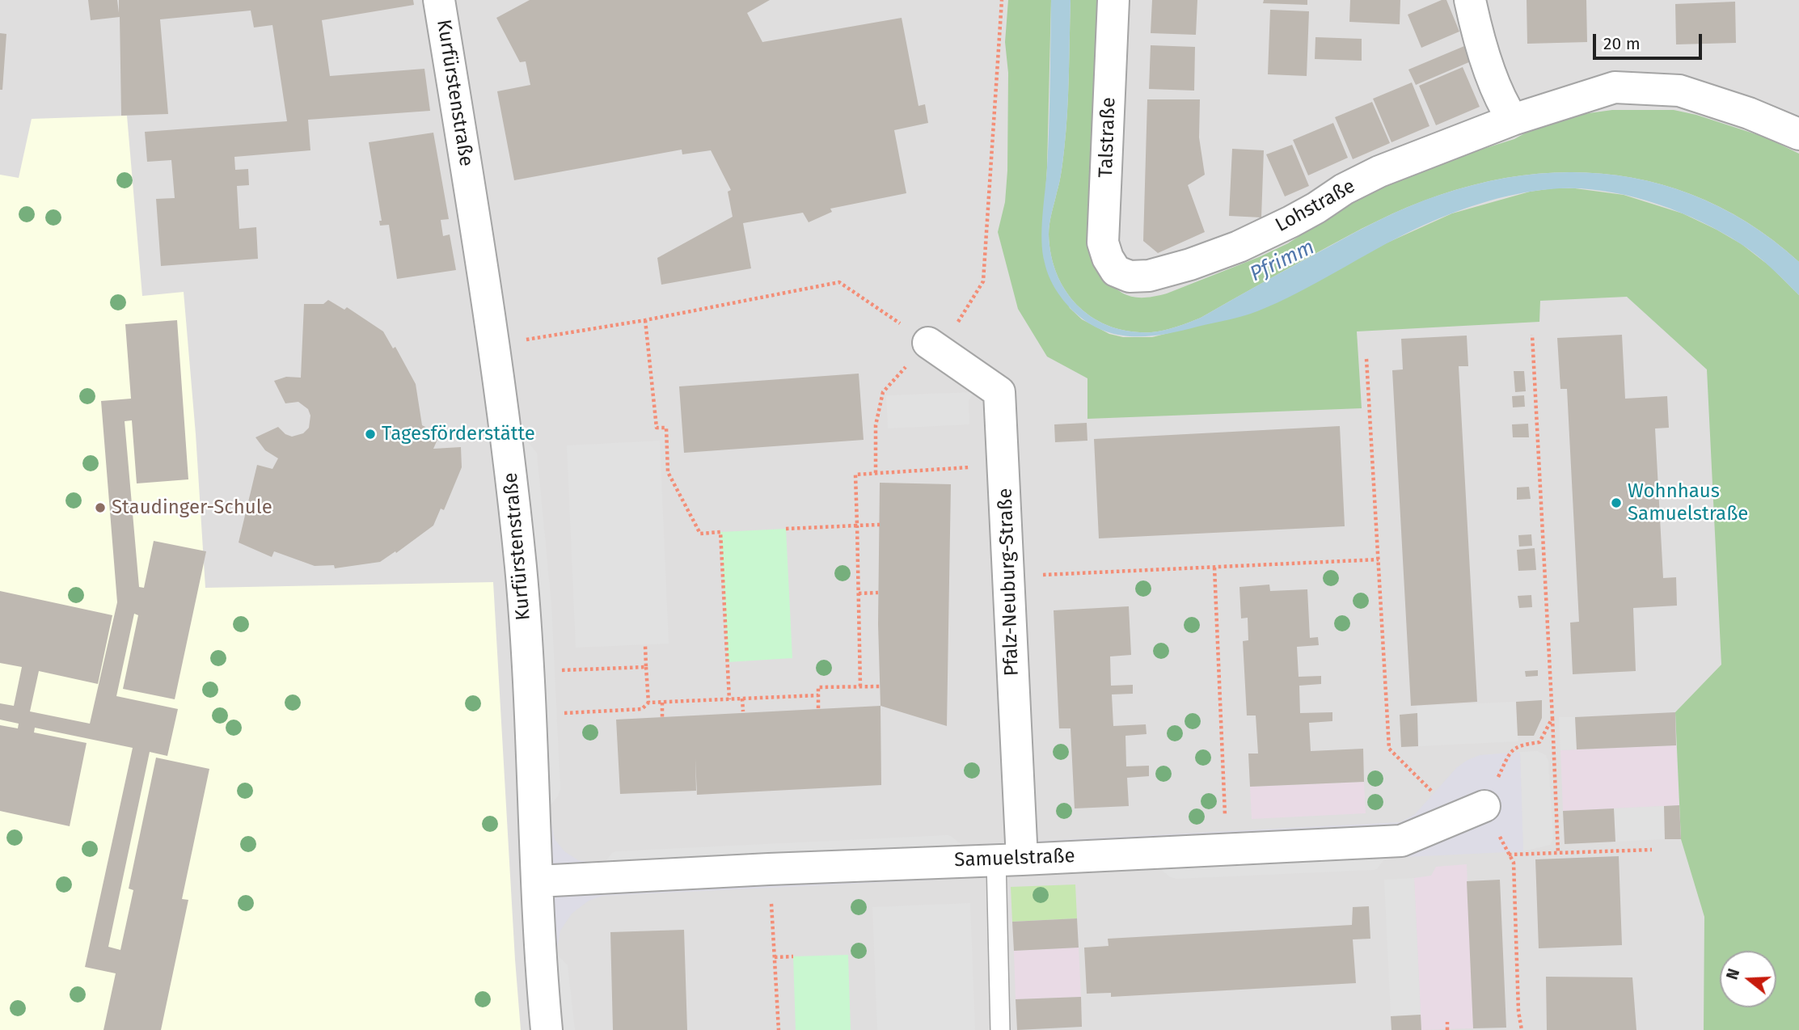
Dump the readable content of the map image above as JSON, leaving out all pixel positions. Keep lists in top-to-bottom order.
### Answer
{
  "streets": {
    "street": [
      "Kurfürstenstraße",
      "Talstraße",
      "Lohstraße",
      "Pfalz-Neuburg-Straße",
      "Samuelstraße"
    ]
  },
  "crossings": [
    ["Kurfürstenstraße", "Samuelstraße"],
    ["Talstraße", "Lohstraße"],
    ["Pfalz-Neuburg-Straße", "Samuelstraße"]
  ],
  "water": ["Pfrimm"],
  "places": ["Tagesförderstätte", "Wohnhaus Samuelstraße", "Staudinger-Schule"],
  "scale_bar": "20 m",
  "north": "left"
}
